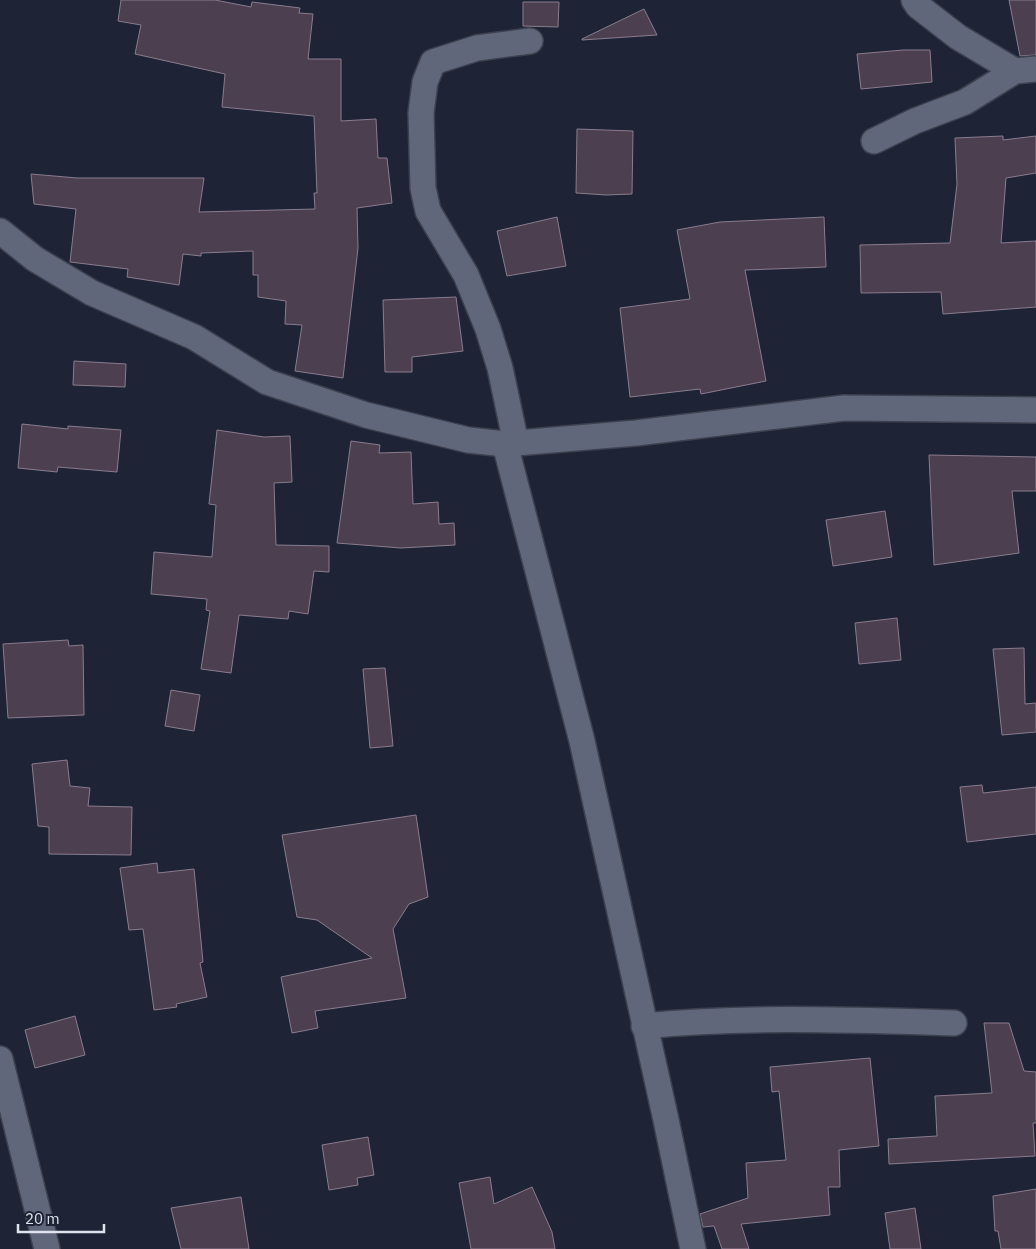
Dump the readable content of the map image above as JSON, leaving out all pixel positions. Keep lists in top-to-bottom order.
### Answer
{
  "scale_bar": "20 m"
}
